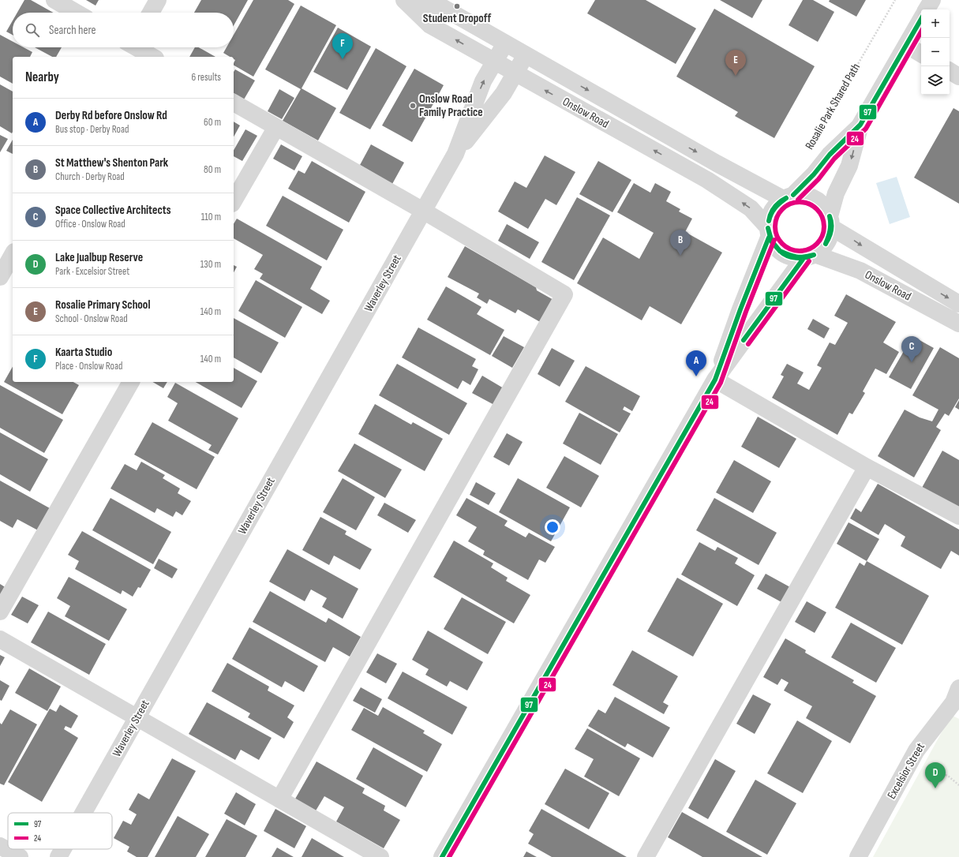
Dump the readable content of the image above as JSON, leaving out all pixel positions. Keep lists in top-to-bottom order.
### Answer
{
  "streets": {
    "street": ["Onslow Road", "Waverley Street", "Excelsior Street"],
    "path": ["Rosalie Park Shared Path"]
  },
  "crossings": [
    ["Onslow Road", "Waverley Street"]
  ],
  "places": ["Student Dropoff", "Onslow Road Family Practice"],
  "lines": ["transit line 97", "transit line 24"],
  "legend": ["97", "24"],
  "page": {
    "map_buttons": ["+", "−"],
    "search": "Search here",
    "pins": [
      "F",
      "E",
      "B",
      "C",
      "A",
      "D"
    ],
    "heading": ["Nearby", "6 results"],
    "list": [
      {
        "mark": "A",
        "name": "Derby Rd before Onslow Rd",
        "note": "Bus stop · Derby Road",
        "value": "60 m"
      },
      {
        "mark": "B",
        "name": "St Matthew's Shenton Park",
        "note": "Church · Derby Road",
        "value": "80 m"
      },
      {
        "mark": "C",
        "name": "Space Collective Architects",
        "note": "Office · Onslow Road",
        "value": "110 m"
      },
      {
        "mark": "D",
        "name": "Lake Jualbup Reserve",
        "note": "Park · Excelsior Street",
        "value": "130 m"
      },
      {
        "mark": "E",
        "name": "Rosalie Primary School",
        "note": "School · Onslow Road",
        "value": "140 m"
      },
      {
        "mark": "F",
        "name": "Kaarta Studio",
        "note": "Place · Onslow Road",
        "value": "140 m"
      }
    ]
  }
}
